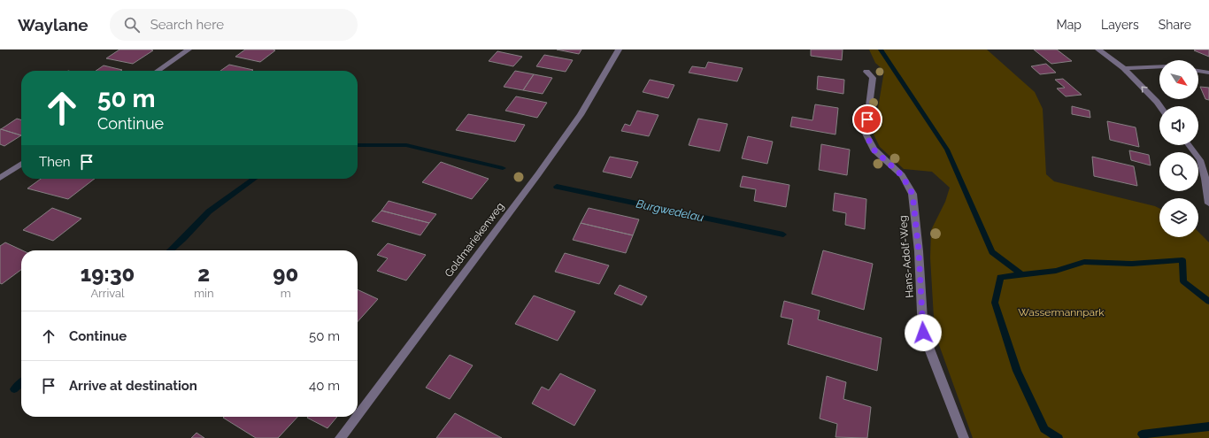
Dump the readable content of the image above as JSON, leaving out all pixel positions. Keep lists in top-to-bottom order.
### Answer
{
  "streets": {
    "street": ["Goldmariekenweg", "Hans-Adolf-Weg"]
  },
  "water": ["Burgwedelau"],
  "parks": ["Wassermannpark"],
  "north": "bottom right",
  "page": {
    "header": "Waylane",
    "search": "Search here",
    "nav": ["Map", "Layers", "Share"],
    "turn": ["50 m", "Continue"],
    "then": "Then",
    "eta": [
      "19:30",
      "Arrival",
      "2",
      "min",
      "90",
      "m"
    ],
    "list": [
      {
        "name": "Continue",
        "value": "50 m"
      },
      {
        "name": "Arrive at destination",
        "value": "40 m"
      }
    ]
  }
}
